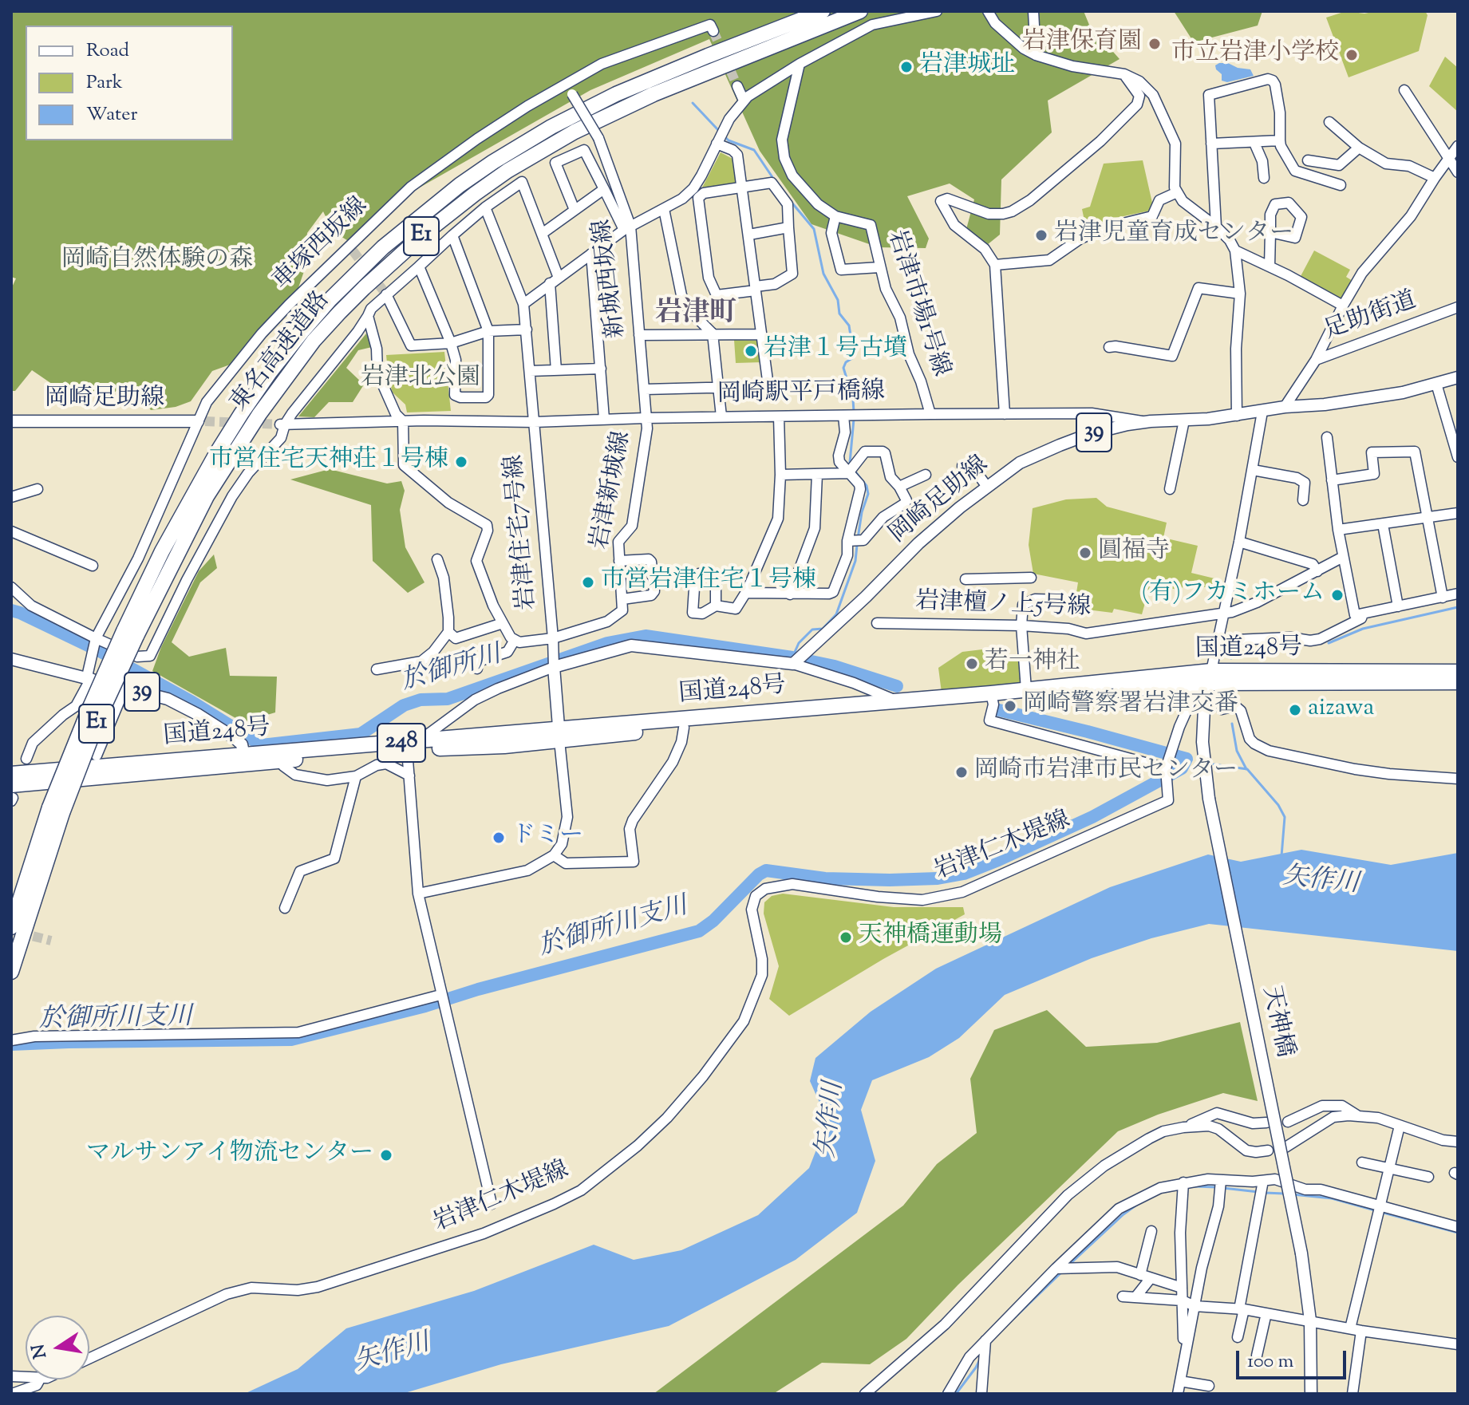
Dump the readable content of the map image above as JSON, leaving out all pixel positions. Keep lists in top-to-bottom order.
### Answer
{
  "streets": {
    "highway": [
      "E1",
      "東名高速道路",
      "国道248号",
      "248"
    ],
    "main road": ["岡崎足助線", "39", "天神橋"],
    "street": [
      "車塚西坂線",
      "新城西坂線",
      "岩津市場1号線",
      "足助街道",
      "岡崎駅平戸橋線",
      "岩津新城線",
      "岩津住宅7号線",
      "岩津檀ノ上5号線",
      "岩津仁木堤線"
    ]
  },
  "crossings": [
    ["車塚西坂線", "新城西坂線"],
    ["車塚西坂線", "岡崎足助線"],
    ["車塚西坂線", "39"],
    ["新城西坂線", "岡崎駅平戸橋線"],
    ["新城西坂線", "岩津新城線"],
    ["岩津市場1号線", "岡崎駅平戸橋線"],
    ["足助街道", "岡崎足助線"],
    ["岡崎駅平戸橋線", "岡崎足助線"],
    ["岡崎駅平戸橋線", "岩津新城線"],
    ["岡崎駅平戸橋線", "岩津住宅7号線"],
    ["39", "国道248号"],
    ["国道248号", "天神橋"]
  ],
  "districts": ["岩津町"],
  "water": ["於御所川", "矢作川", "於御所川支川"],
  "parks": ["岡崎自然体験の森", "岩津北公園"],
  "places": [
    "岩津保育園",
    "市立岩津小学校",
    "岩津城址",
    "岩津児童育成センター",
    "岩津１号古墳",
    "市営住宅天神荘１号棟",
    "圓福寺",
    "市営岩津住宅１号棟",
    "(有)フカミホーム",
    "若一神社",
    "岡崎警察署岩津交番",
    "aizawa",
    "岡崎市岩津市民センター",
    "ドミー",
    "天神橋運動場",
    "マルサンアイ物流センター"
  ],
  "legend": ["Road", "Park", "Water"],
  "scale_bar": "100 m",
  "north": "left"
}
